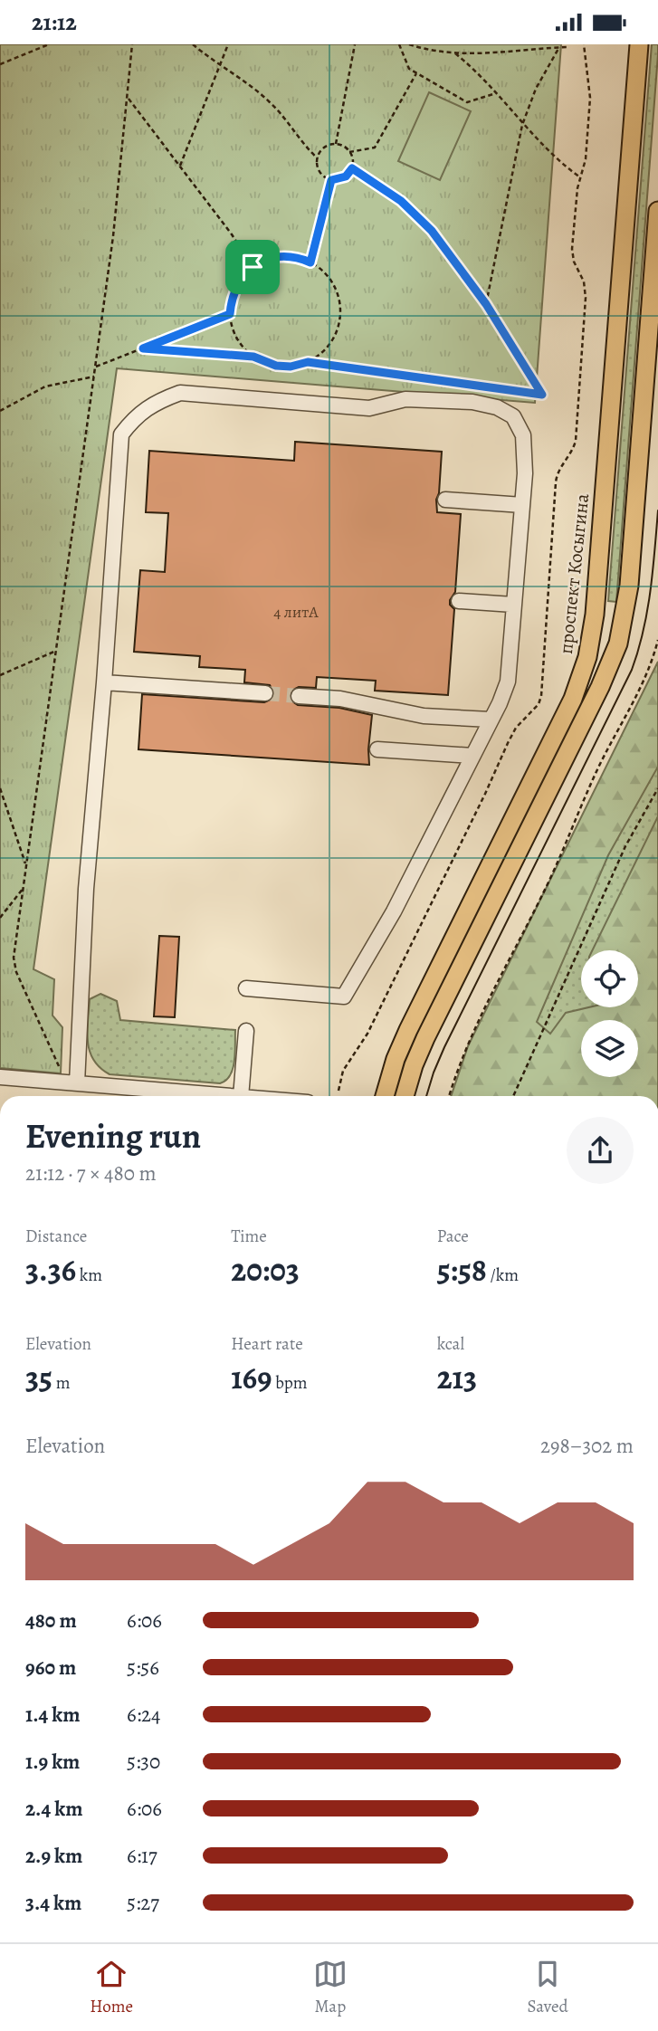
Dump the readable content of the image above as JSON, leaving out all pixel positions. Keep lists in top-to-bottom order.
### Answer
{
  "streets": {
    "main road": ["проспект Косыгина"]
  },
  "house_numbers": ["4 литА"],
  "page": {
    "status": "21:12",
    "heading": ["Evening run", "21:12 · 7 × 480 m"],
    "stats": [
      ["Distance", "3.36 km"],
      ["Time", "20:03"],
      ["Pace", "5:58 /km"],
      ["Elevation", "35 m"],
      ["Heart rate", "169 bpm"],
      ["kcal", "213"]
    ],
    "chart": ["Elevation", "298–302 m"],
    "list": [
      {
        "name": "480 m",
        "note": "6:06"
      },
      {
        "name": "960 m",
        "note": "5:56"
      },
      {
        "name": "1.4 km",
        "note": "6:24"
      },
      {
        "name": "1.9 km",
        "note": "5:30"
      },
      {
        "name": "2.4 km",
        "note": "6:06"
      },
      {
        "name": "2.9 km",
        "note": "6:17"
      },
      {
        "name": "3.4 km",
        "note": "5:27"
      }
    ],
    "tabs": ["Home", "Map", "Saved"]
  }
}
